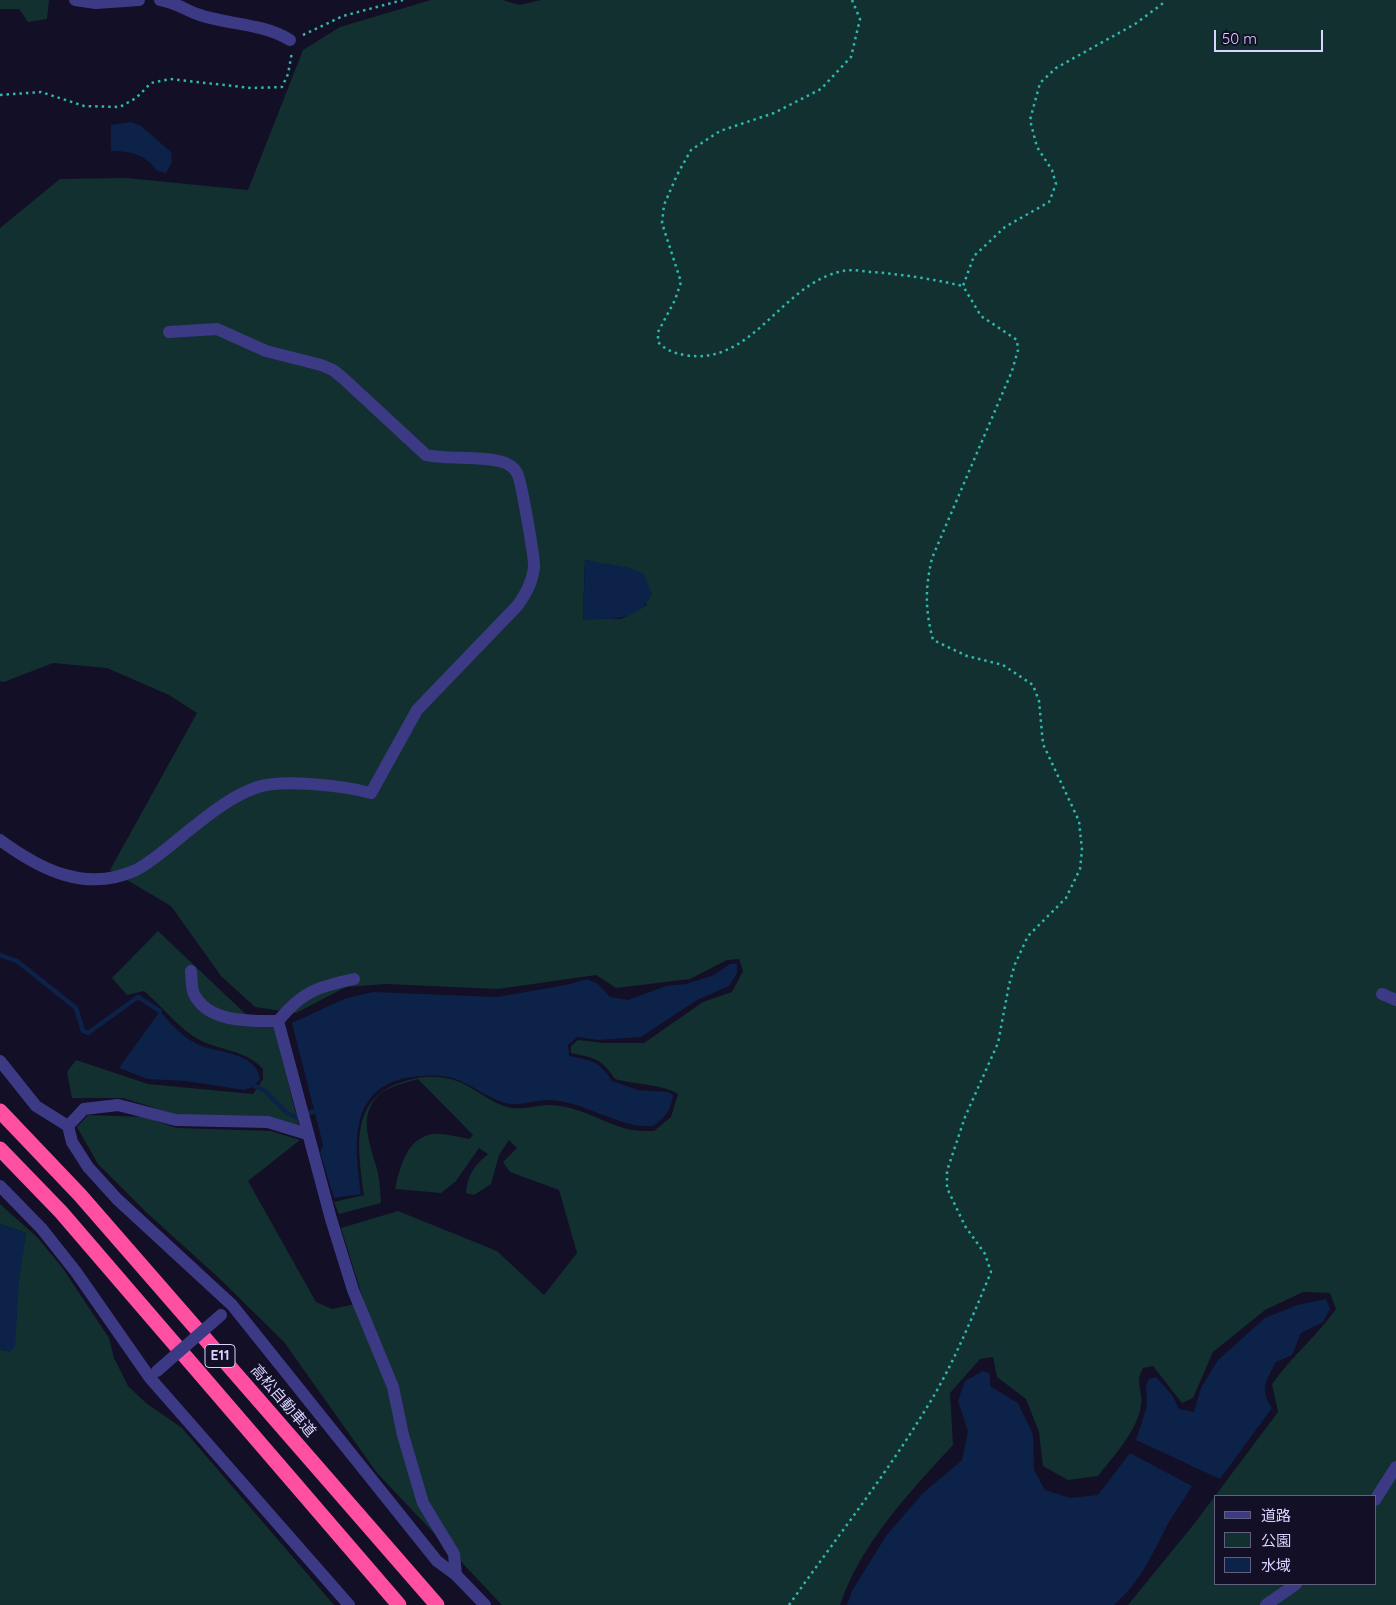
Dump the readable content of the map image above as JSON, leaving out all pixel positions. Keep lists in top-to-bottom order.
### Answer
{
  "streets": {
    "highway": ["E11", "高松自動車道"]
  },
  "legend": ["道路", "公園", "水域"],
  "scale_bar": "50 m"
}
